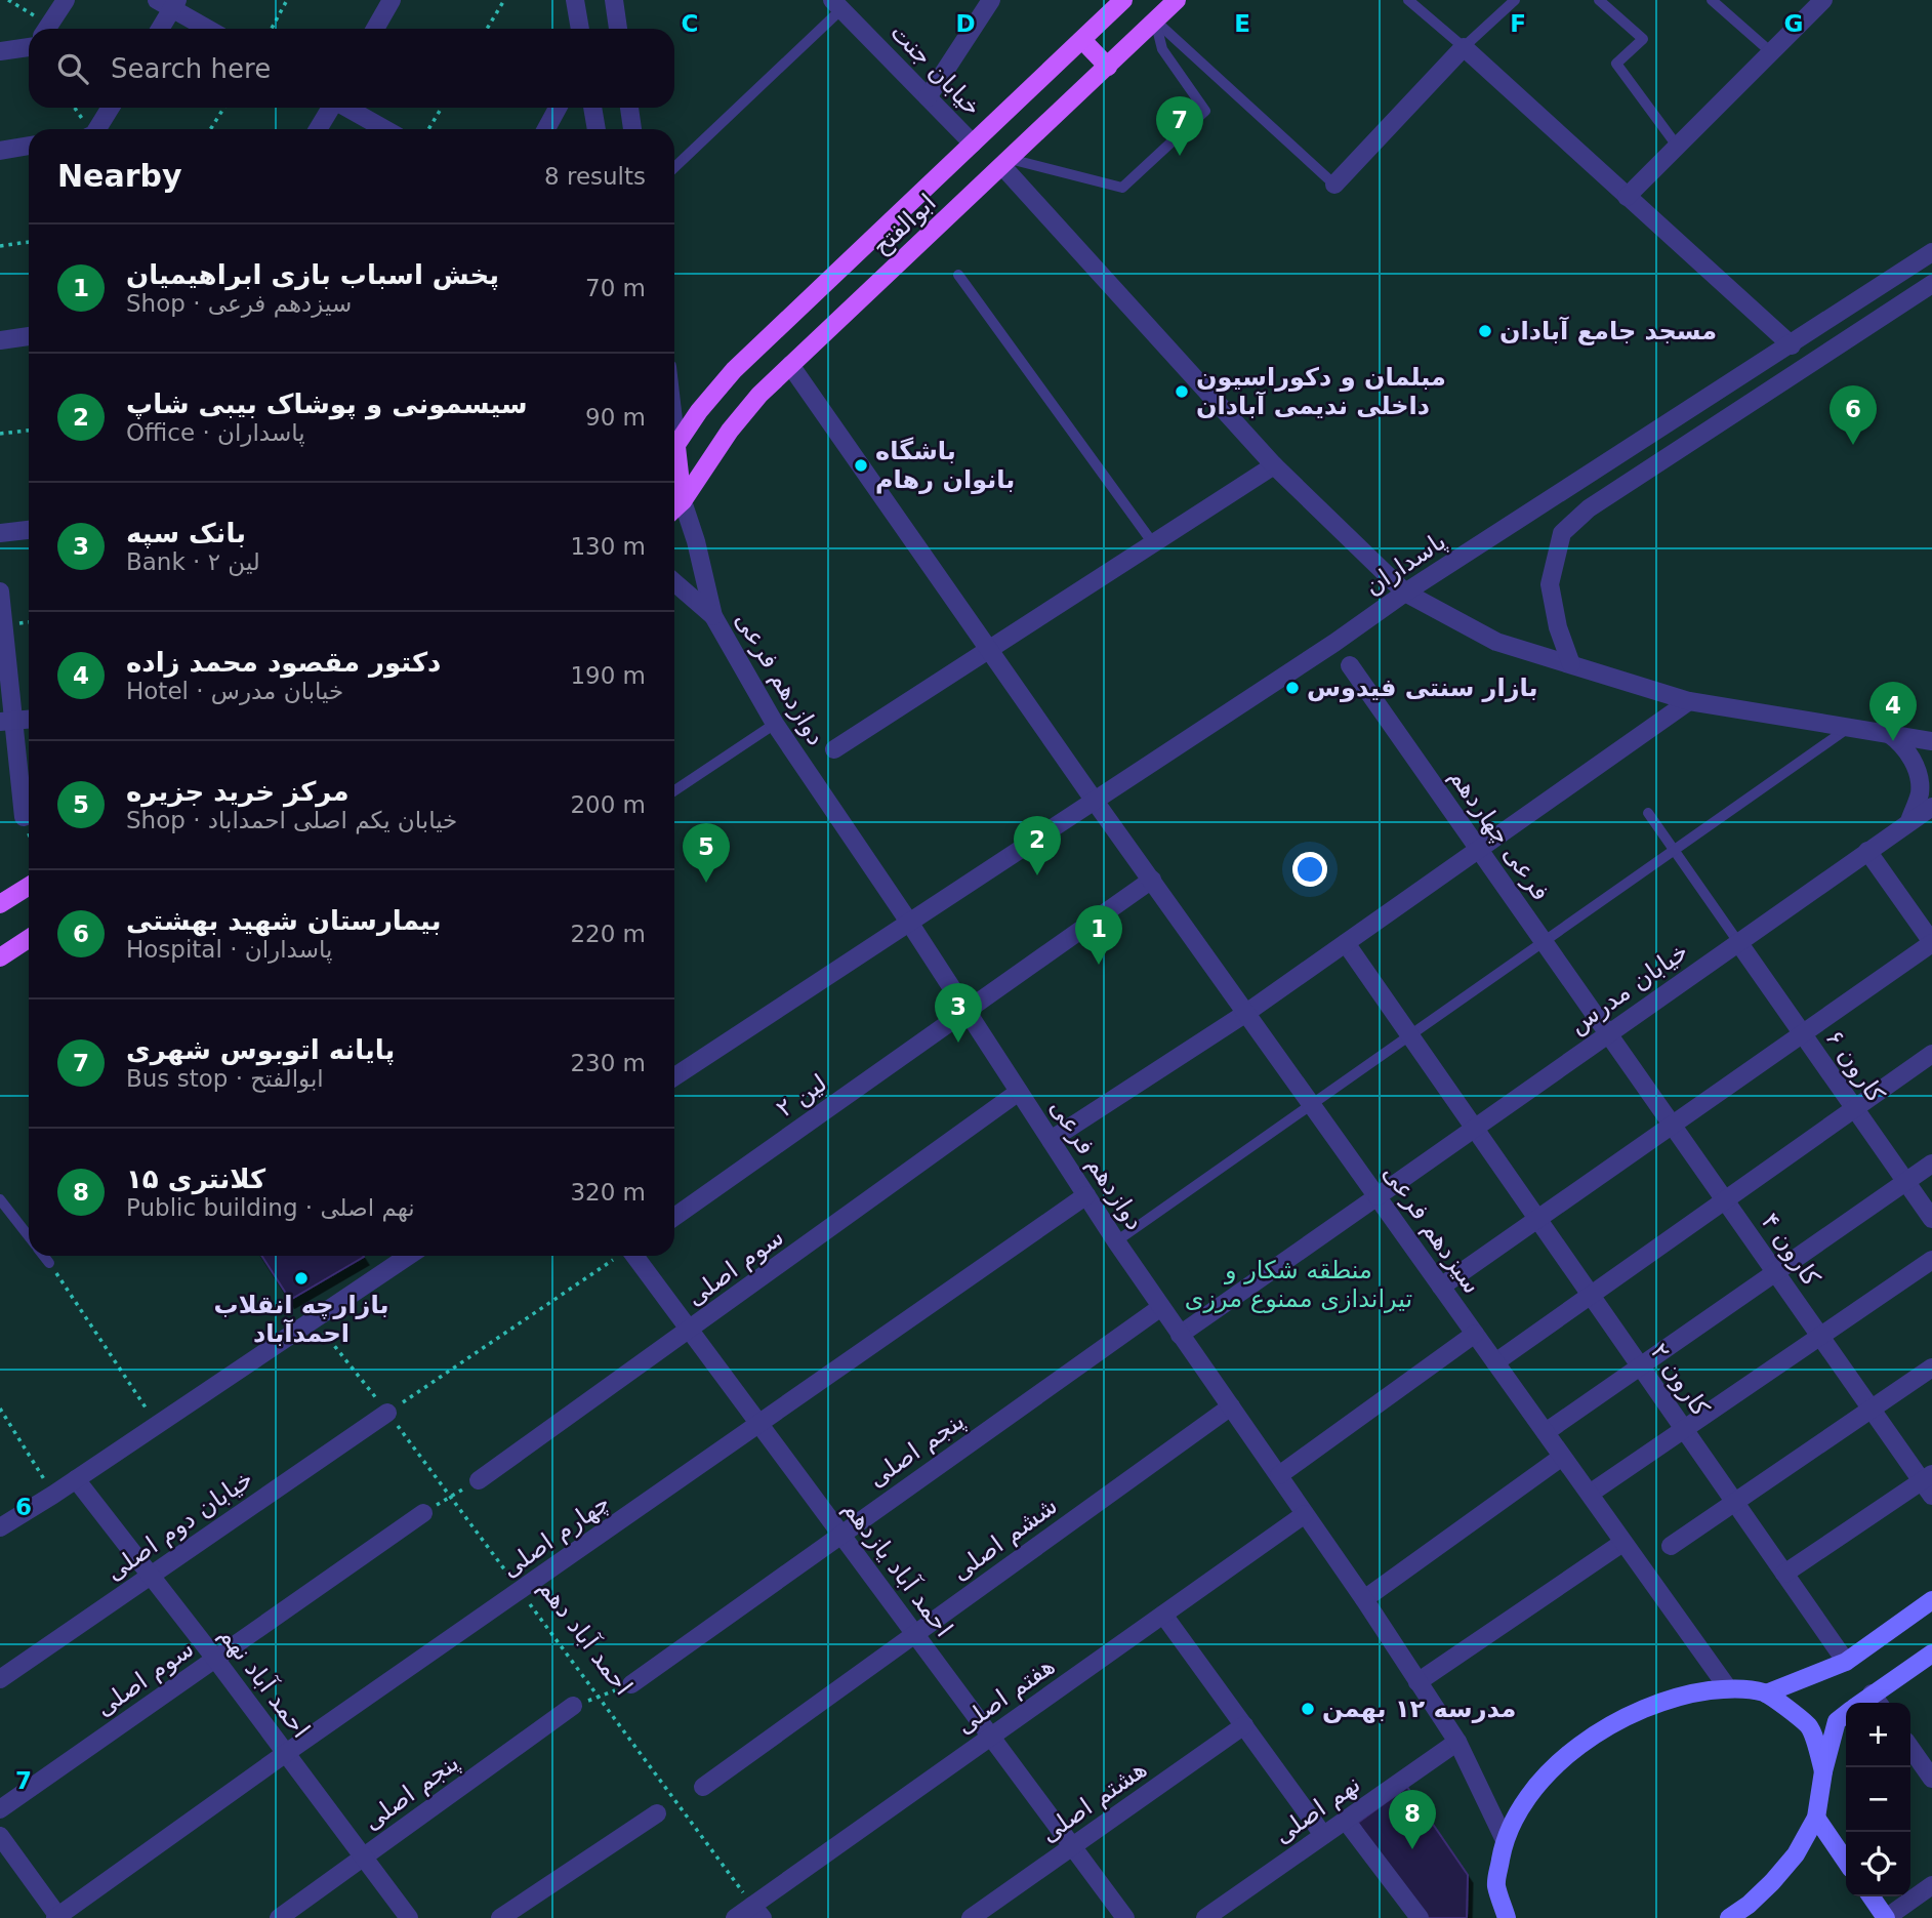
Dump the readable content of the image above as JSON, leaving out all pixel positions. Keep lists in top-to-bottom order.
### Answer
{
  "streets": {
    "main road": ["ابوالفتح"],
    "street": [
      "خیابان جنت",
      "پاسداران",
      "دوازدهم فرعی",
      "فرعی چهاردهم",
      "خیابان مدرس",
      "کارون ۶",
      "لین ۲",
      "سیزدهم فرعی",
      "کارون ۴",
      "سوم اصلی",
      "کارون ۲",
      "پنجم اصلی",
      "خیابان دوم اصلی",
      "چهارم اصلی",
      "ششم اصلی",
      "احمد آباد یازدهم",
      "احمد آباد نهم",
      "هفتم اصلی",
      "هشتم اصلی",
      "نهم اصلی"
    ],
    "path": ["احمد آباد دهم"]
  },
  "crossings": [
    ["خیابان جنت", "ابوالفتح"],
    ["ابوالفتح", "دوازدهم فرعی"],
    ["ابوالفتح", "سیزدهم فرعی"],
    ["پاسداران", "دوازدهم فرعی"],
    ["پاسداران", "سیزدهم فرعی"],
    ["دوازدهم فرعی", "خیابان مدرس"],
    ["دوازدهم فرعی", "لین ۲"],
    ["دوازدهم فرعی", "سوم اصلی"],
    ["دوازدهم فرعی", "پنجم اصلی"],
    ["دوازدهم فرعی", "چهارم اصلی"],
    ["دوازدهم فرعی", "ششم اصلی"],
    ["دوازدهم فرعی", "هفتم اصلی"],
    ["دوازدهم فرعی", "نهم اصلی"],
    ["فرعی چهاردهم", "خیابان مدرس"],
    ["فرعی چهاردهم", "کارون ۴"],
    ["خیابان مدرس", "کارون ۶"],
    ["خیابان مدرس", "سیزدهم فرعی"],
    ["خیابان مدرس", "کارون ۴"],
    ["خیابان مدرس", "کارون ۲"],
    ["لین ۲", "سیزدهم فرعی"],
    ["سوم اصلی", "احمد آباد یازدهم"],
    ["سوم اصلی", "احمد آباد نهم"],
    ["پنجم اصلی", "احمد آباد یازدهم"],
    ["پنجم اصلی", "احمد آباد نهم"],
    ["خیابان دوم اصلی", "احمد آباد دهم"],
    ["خیابان دوم اصلی", "احمد آباد نهم"],
    ["چهارم اصلی", "احمد آباد یازدهم"],
    ["چهارم اصلی", "احمد آباد دهم"],
    ["چهارم اصلی", "احمد آباد نهم"],
    ["ششم اصلی", "احمد آباد یازدهم"],
    ["احمد آباد یازدهم", "هفتم اصلی"],
    ["احمد آباد یازدهم", "هشتم اصلی"],
    ["احمد آباد دهم", "هفتم اصلی"]
  ],
  "parks": ["منطقه شکار و تیراندازی ممنوع مرزی"],
  "places": [
    "مسجد جامع آبادان",
    "مبلمان و دکوراسیون داخلی ندیمی آبادان",
    "باشگاه بانوان رهام",
    "بازار سنتی فیدوس",
    "بازارچه انقلاب احمدآباد",
    "مدرسه ۱۲ بهمن"
  ],
  "page": {
    "search": "Search here",
    "pins": [
      "7",
      "6",
      "4",
      "2",
      "5",
      "1",
      "3",
      "8"
    ],
    "heading": ["Nearby", "8 results"],
    "list": [
      {
        "mark": "1",
        "name": "پخش اسباب بازی ابراهیمیان",
        "note": "Shop · سیزدهم فرعی",
        "value": "70 m"
      },
      {
        "mark": "2",
        "name": "سیسمونی و پوشاک بیبی شاپ",
        "note": "Office · پاسداران",
        "value": "90 m"
      },
      {
        "mark": "3",
        "name": "بانک سپه",
        "note": "Bank · لین ۲",
        "value": "130 m"
      },
      {
        "mark": "4",
        "name": "دكتور مقصود محمد زاده",
        "note": "Hotel · خیابان مدرس",
        "value": "190 m"
      },
      {
        "mark": "5",
        "name": "مرکز خرید جزیره",
        "note": "Shop · خیابان یکم اصلی احمداباد",
        "value": "200 m"
      },
      {
        "mark": "6",
        "name": "بیمارستان شهید بهشتی",
        "note": "Hospital · پاسداران",
        "value": "220 m"
      },
      {
        "mark": "7",
        "name": "پایانه اتوبوس شهری",
        "note": "Bus stop · ابوالفتح",
        "value": "230 m"
      },
      {
        "mark": "8",
        "name": "کلانتری ۱۵",
        "note": "Public building · نهم اصلی",
        "value": "320 m"
      }
    ],
    "map_buttons": ["+", "−"]
  },
  "grid": {
    "columns": [
      "C",
      "D",
      "E",
      "F",
      "G"
    ],
    "rows": ["6", "7"]
  }
}
